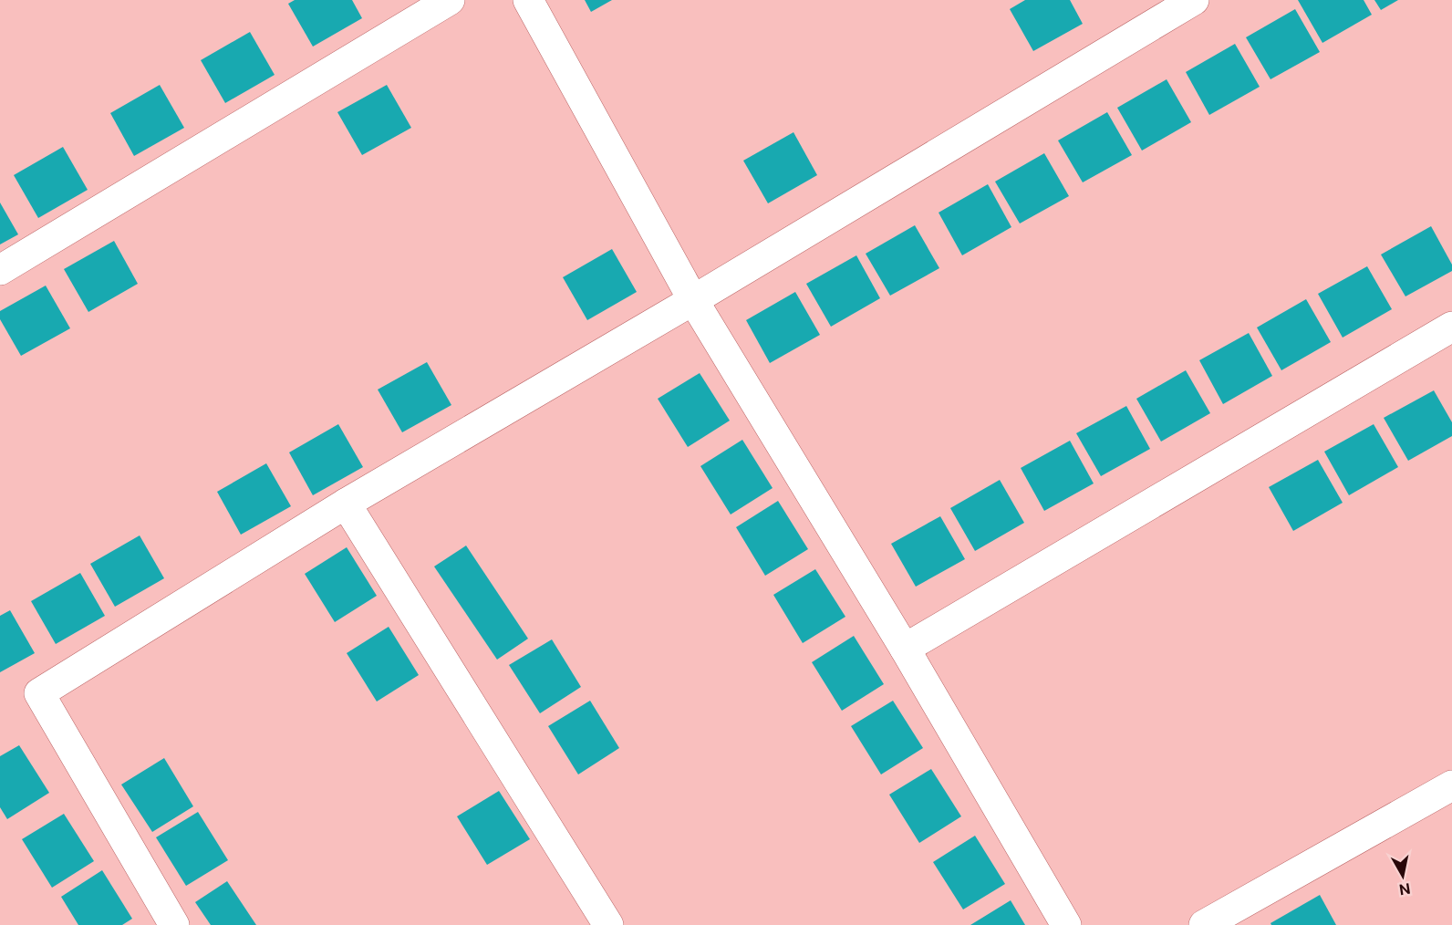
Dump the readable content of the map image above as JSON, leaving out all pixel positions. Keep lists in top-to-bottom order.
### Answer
{
  "north": "bottom"
}
